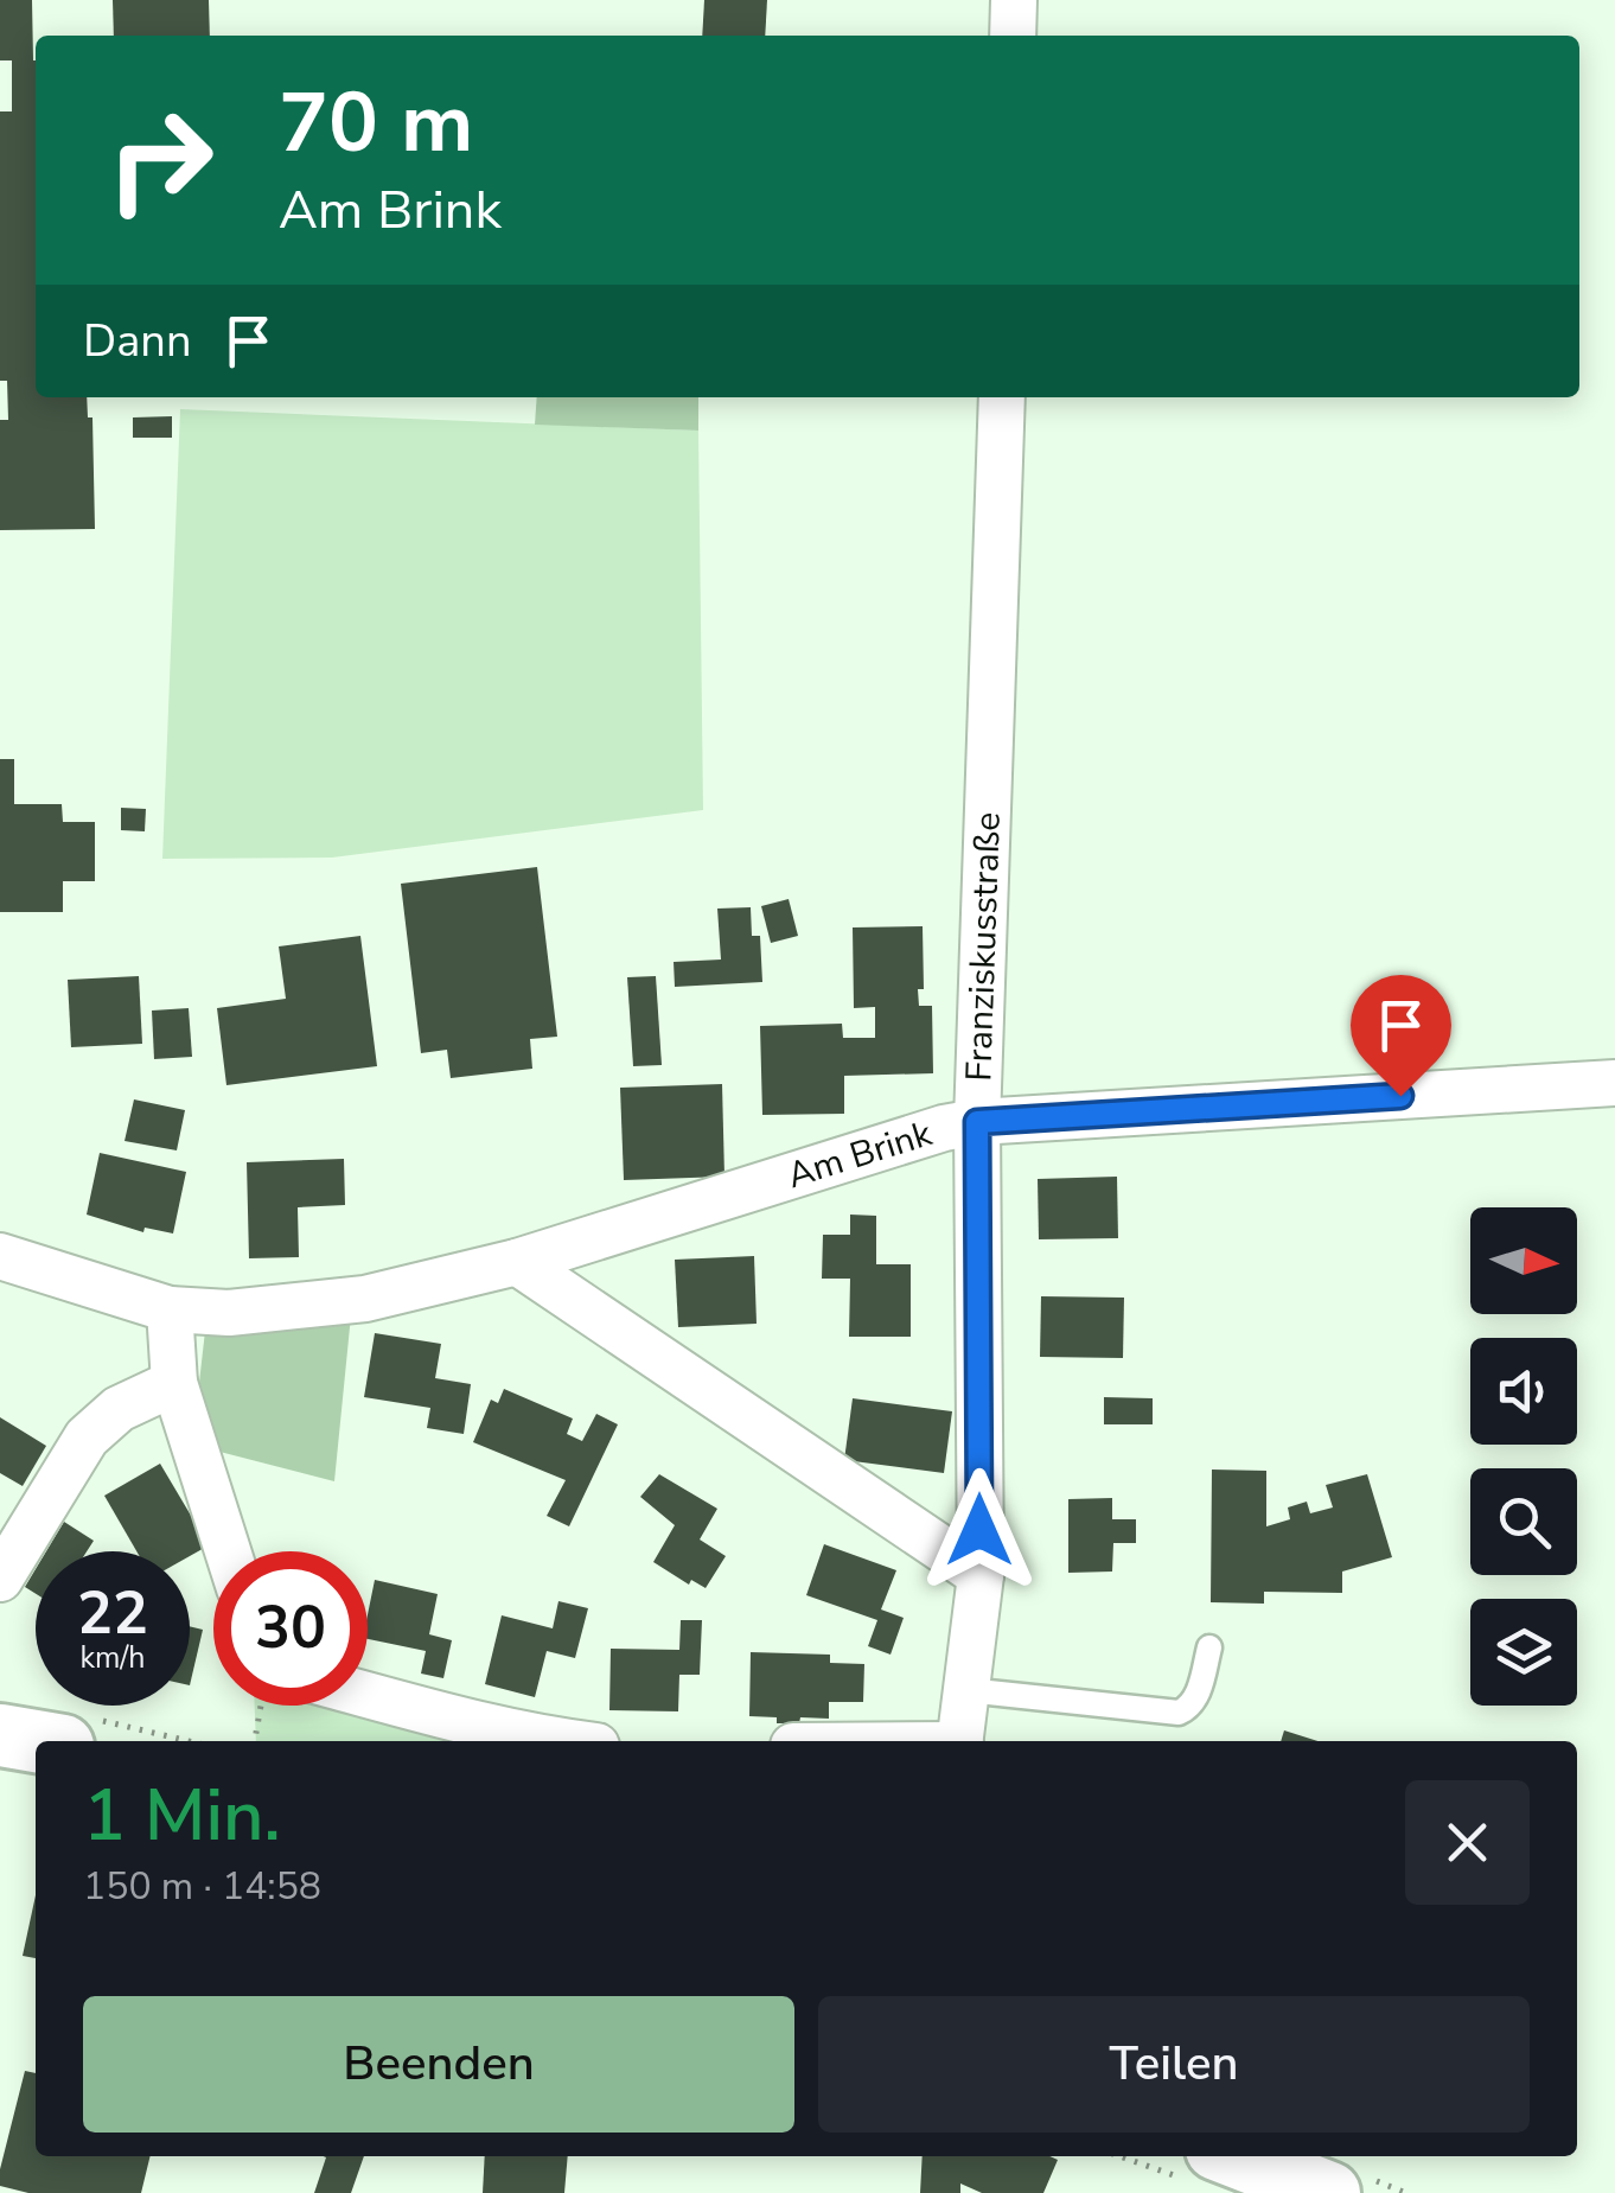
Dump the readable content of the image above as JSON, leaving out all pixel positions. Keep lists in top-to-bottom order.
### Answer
{
  "streets": {
    "street": ["Franziskusstraße", "Am Brink"]
  },
  "crossings": [
    ["Franziskusstraße", "Am Brink"]
  ],
  "north": "right",
  "page": {
    "turn": ["70 m", "Am Brink"],
    "then": "Dann",
    "speed": "22 km/h",
    "limit": "30",
    "heading": ["1 Min.", "150 m · 14:58"],
    "buttons": ["Beenden", "Teilen"]
  }
}
